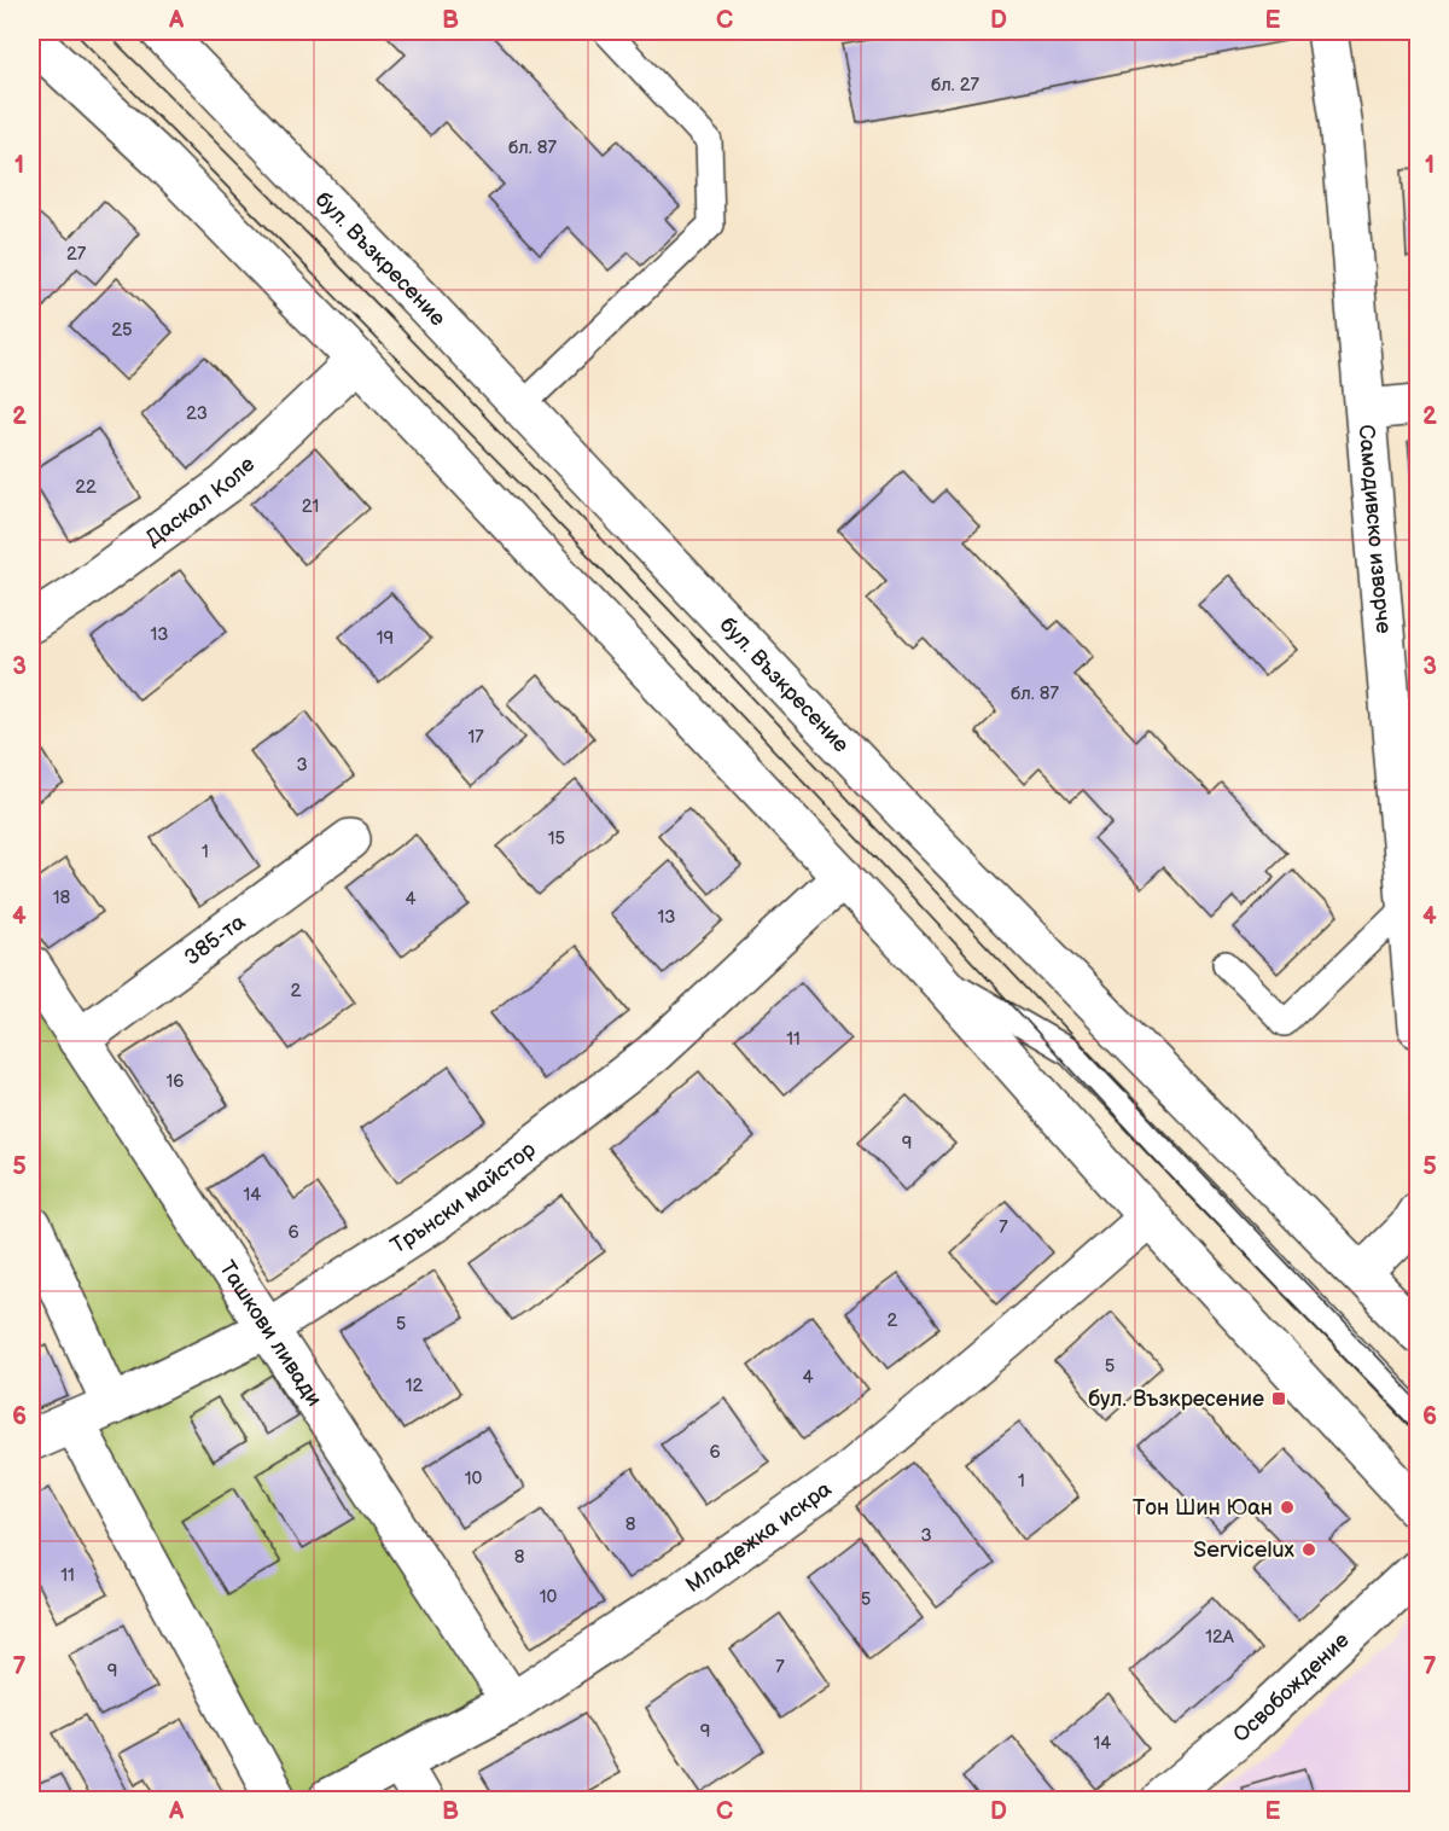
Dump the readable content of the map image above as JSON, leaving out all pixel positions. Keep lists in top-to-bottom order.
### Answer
{
  "streets": {
    "street": [
      "бул. Възкресение",
      "Даскал Коле",
      "Самодивско изворче",
      "385-та",
      "Трънски майстор",
      "Ташкови ливади",
      "Младежка искра",
      "Освобождение"
    ]
  },
  "crossings": [
    ["385-та", "Ташкови ливади"],
    ["Трънски майстор", "Ташкови ливади"],
    ["Ташкови ливади", "Младежка искра"]
  ],
  "places": {
    "transit": ["бул. Възкресение"],
    "other": ["Тон Шин Юан", "Servicelux"]
  },
  "house_numbers": [
    "бл. 27",
    "бл. 87",
    "27",
    "25",
    "23",
    "22",
    "21",
    "13",
    "19",
    "бл. 87",
    "17",
    "3",
    "15",
    "1",
    "18",
    "4",
    "13",
    "2",
    "11",
    "16",
    "9",
    "14",
    "7",
    "6",
    "2",
    "5",
    "5",
    "4",
    "12",
    "6",
    "10",
    "1",
    "8",
    "3",
    "8",
    "11",
    "10",
    "5",
    "12А",
    "7",
    "9",
    "9",
    "14"
  ],
  "grid": {
    "columns": [
      "A",
      "B",
      "C",
      "D",
      "E"
    ],
    "rows": [
      "1",
      "2",
      "3",
      "4",
      "5",
      "6",
      "7"
    ]
  }
}
